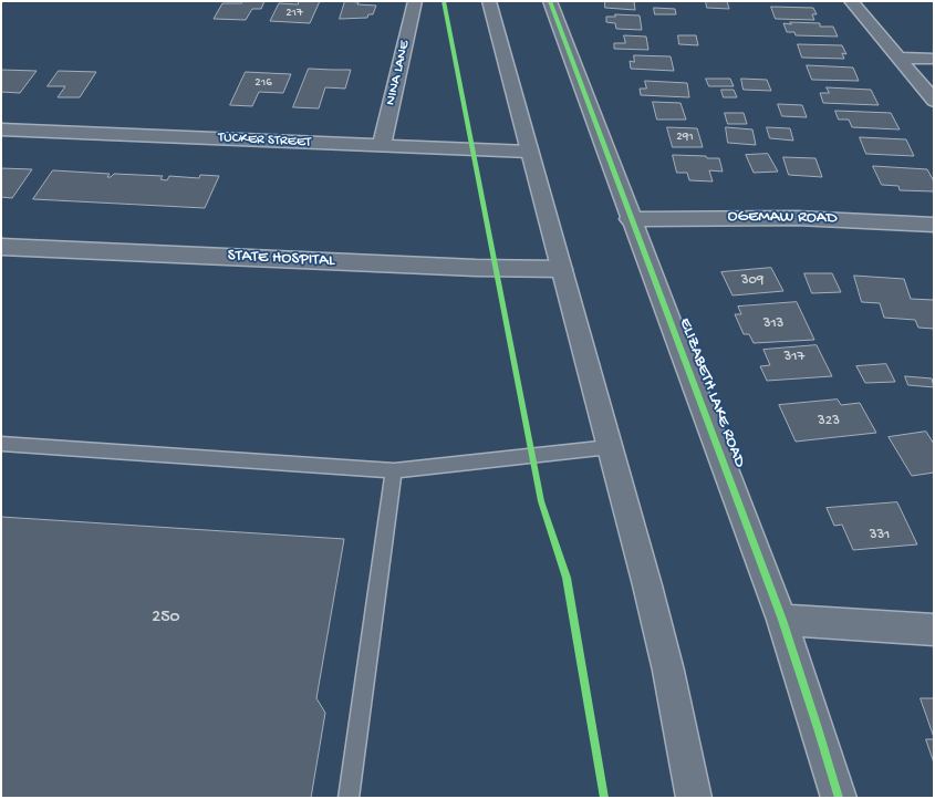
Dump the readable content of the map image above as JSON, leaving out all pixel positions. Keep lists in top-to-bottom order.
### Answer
{
  "streets": {
    "street": [
      "NINA LANE",
      "TUCKER STREET",
      "OGEMAW ROAD",
      "STATE HOSPITAL",
      "ELIZABETH LAKE ROAD"
    ]
  },
  "crossings": [
    ["NINA LANE", "TUCKER STREET"],
    ["OGEMAW ROAD", "ELIZABETH LAKE ROAD"]
  ],
  "house_numbers": [
    "217",
    "216",
    "291",
    "309",
    "313",
    "317",
    "323",
    "331",
    "250"
  ]
}
